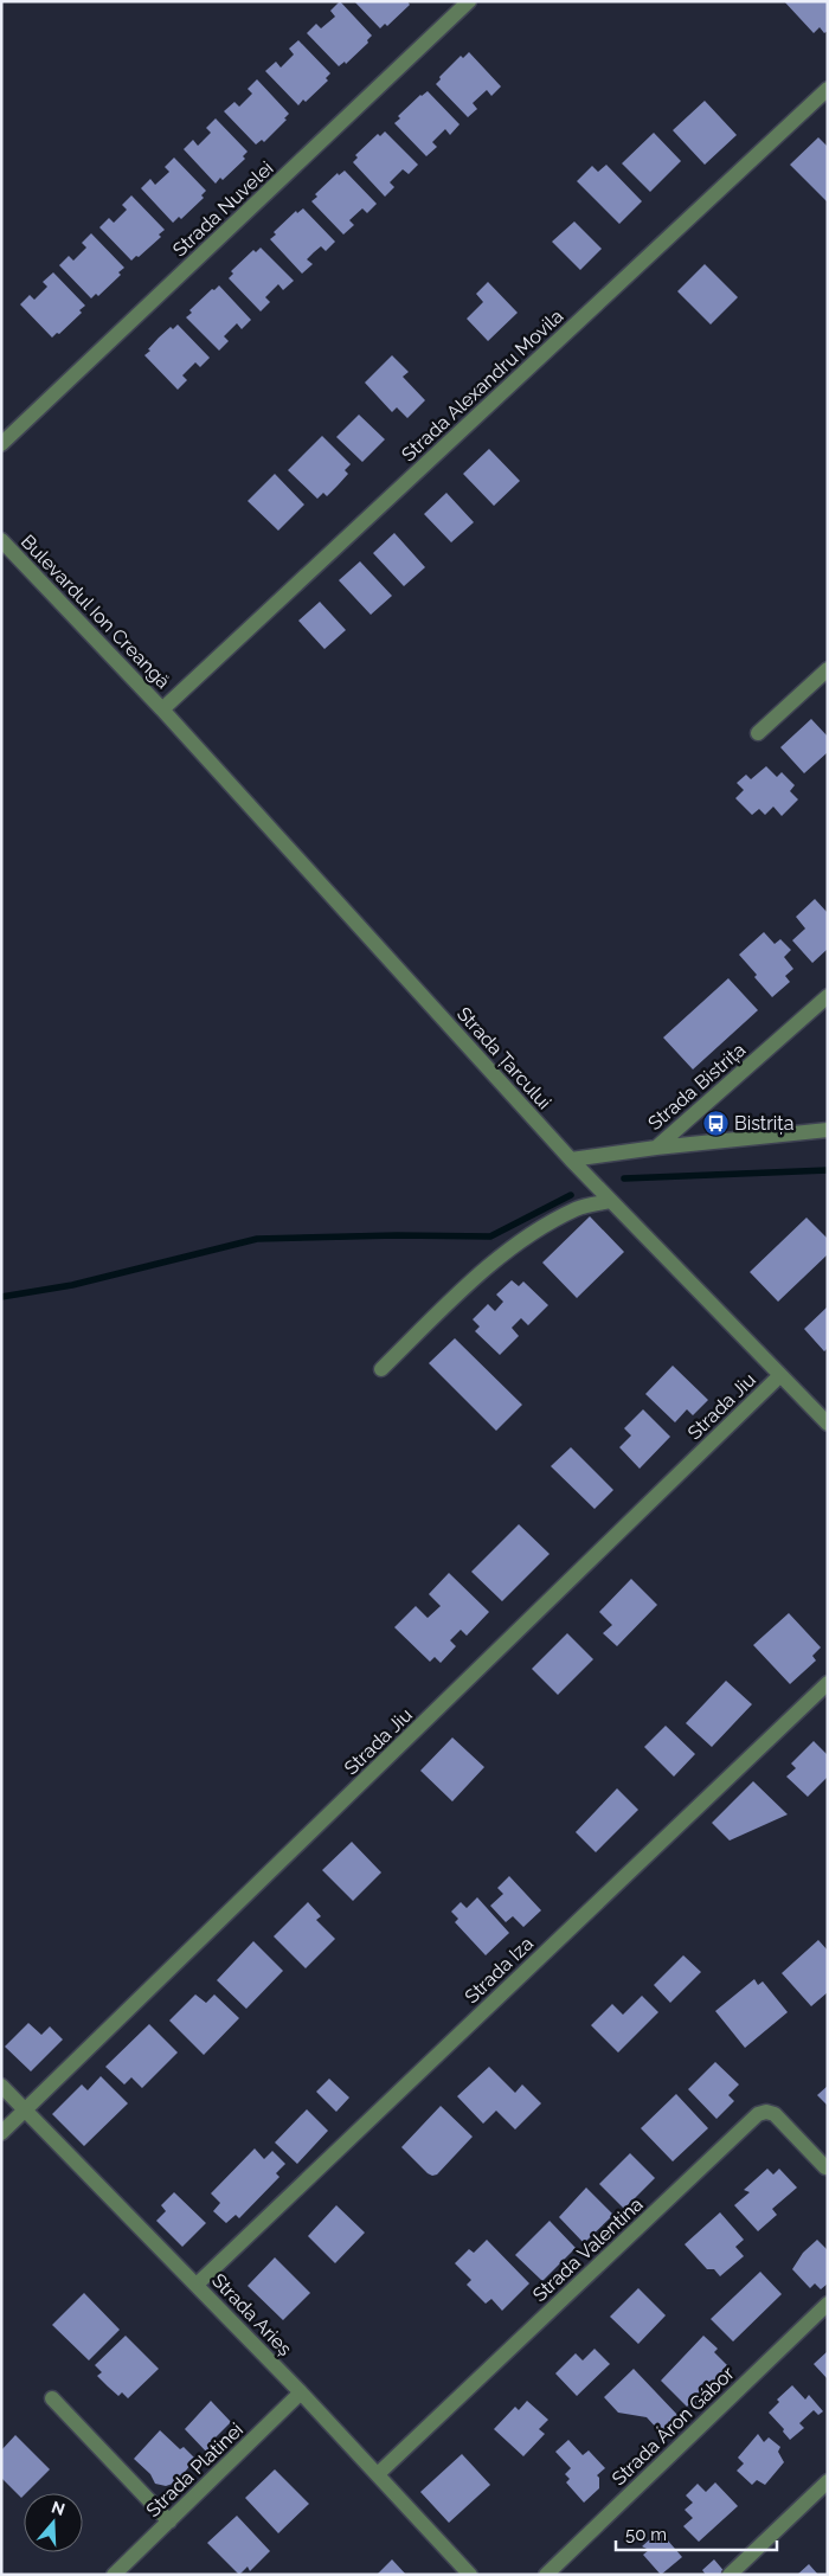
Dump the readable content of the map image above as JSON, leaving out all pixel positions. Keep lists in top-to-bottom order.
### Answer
{
  "streets": {
    "street": [
      "Strada Nuvelei",
      "Strada Alexandru Movila",
      "Bulevardul Ion Creangă",
      "Strada Țarcului",
      "Strada Bistrița",
      "Strada Jiu",
      "Strada Iza",
      "Strada Valentina",
      "Strada Arieș",
      "Strada Áron Gábor",
      "Strada Platinei"
    ]
  },
  "crossings": [
    ["Strada Alexandru Movila", "Bulevardul Ion Creangă"],
    ["Strada Alexandru Movila", "Strada Țarcului"],
    ["Bulevardul Ion Creangă", "Strada Țarcului"],
    ["Strada Țarcului", "Strada Bistrița"],
    ["Strada Țarcului", "Strada Jiu"],
    ["Strada Jiu", "Strada Arieș"],
    ["Strada Iza", "Strada Arieș"],
    ["Strada Valentina", "Strada Arieș"],
    ["Strada Arieș", "Strada Platinei"]
  ],
  "places": {
    "bus stop": ["Bistrița"]
  },
  "scale_bar": "50 m",
  "north": "top"
}
